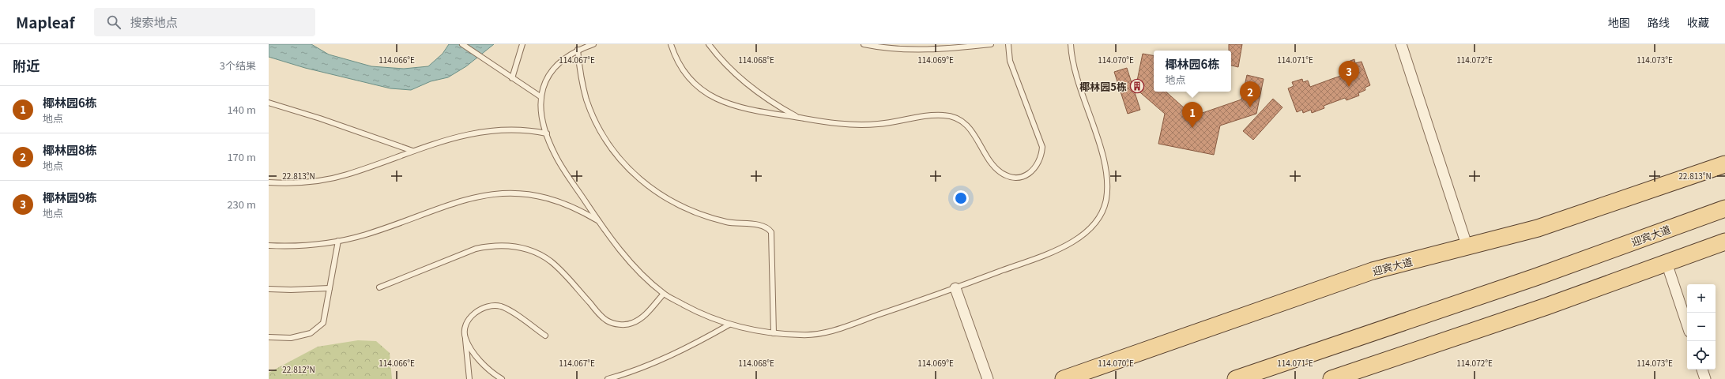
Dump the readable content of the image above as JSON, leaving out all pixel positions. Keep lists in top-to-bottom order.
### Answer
{
  "streets": {
    "main road": ["迎宾大道"]
  },
  "places": {
    "building": ["椰林园5栋"]
  },
  "page": {
    "header": "Mapleaf",
    "search": "搜索地点",
    "nav": ["地图", "路线", "收藏"],
    "heading": ["附近", "3个结果"],
    "popup": ["椰林园6栋", "地点"],
    "pins": ["3", "2", "1"],
    "list": [
      {
        "mark": "1",
        "name": "椰林园6栋",
        "note": "地点",
        "value": "140 m"
      },
      {
        "mark": "2",
        "name": "椰林园8栋",
        "note": "地点",
        "value": "170 m"
      },
      {
        "mark": "3",
        "name": "椰林园9栋",
        "note": "地点",
        "value": "230 m"
      }
    ],
    "map_buttons": ["+", "−"]
  },
  "coordinates": [
    "114.066°E",
    "114.067°E",
    "114.068°E",
    "114.069°E",
    "114.070°E",
    "114.071°E",
    "114.072°E",
    "114.073°E",
    "22.813°N",
    "22.812°N"
  ]
}
